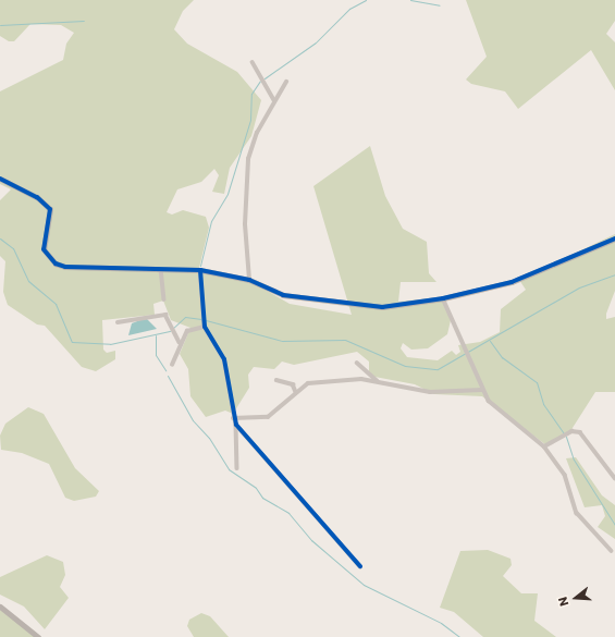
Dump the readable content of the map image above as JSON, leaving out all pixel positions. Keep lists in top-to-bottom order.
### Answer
{
  "north": "left"
}
